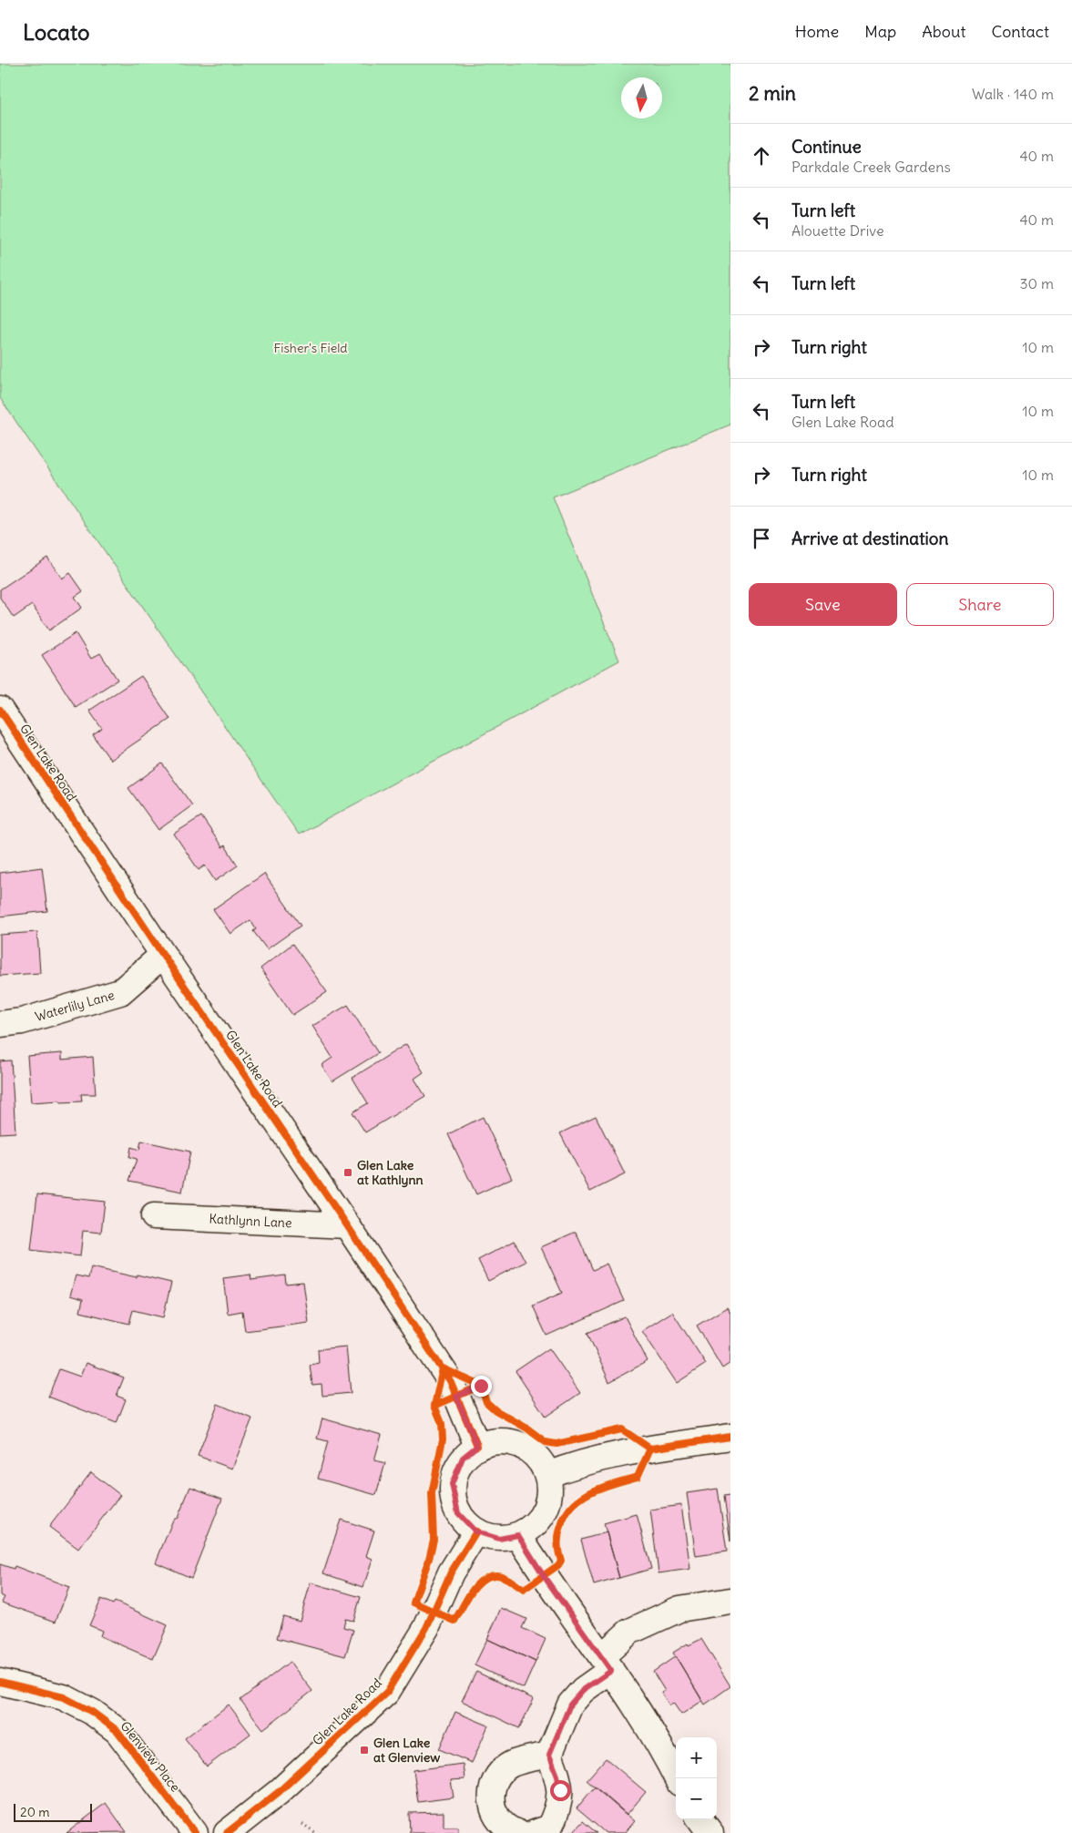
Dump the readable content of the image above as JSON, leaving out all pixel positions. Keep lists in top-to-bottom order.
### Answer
{
  "streets": {
    "street": [
      "Glen Lake Road",
      "Waterlily Lane",
      "Kathlynn Lane",
      "Glenview Place"
    ]
  },
  "crossings": [
    ["Glen Lake Road", "Waterlily Lane"],
    ["Glen Lake Road", "Kathlynn Lane"]
  ],
  "parks": ["Fisher's Field"],
  "places": {
    "transit": ["Glen Lake at Kathlynn", "Glen Lake at Glenview"]
  },
  "scale_bar": "20 m",
  "north": "bottom",
  "page": {
    "header": "Locato",
    "nav": [
      "Home",
      "Map",
      "About",
      "Contact"
    ],
    "heading": ["2 min", "Walk · 140 m"],
    "list": [
      ["Continue", "Parkdale Creek Gardens", "40 m"],
      ["Turn left", "Alouette Drive", "40 m"],
      ["Turn left", "30 m"],
      ["Turn right", "10 m"],
      ["Turn left", "Glen Lake Road", "10 m"],
      ["Turn right", "10 m"],
      "Arrive at destination"
    ],
    "buttons": ["Save", "Share"],
    "map_buttons": ["+", "−"],
    "scale": "20 m"
  }
}
